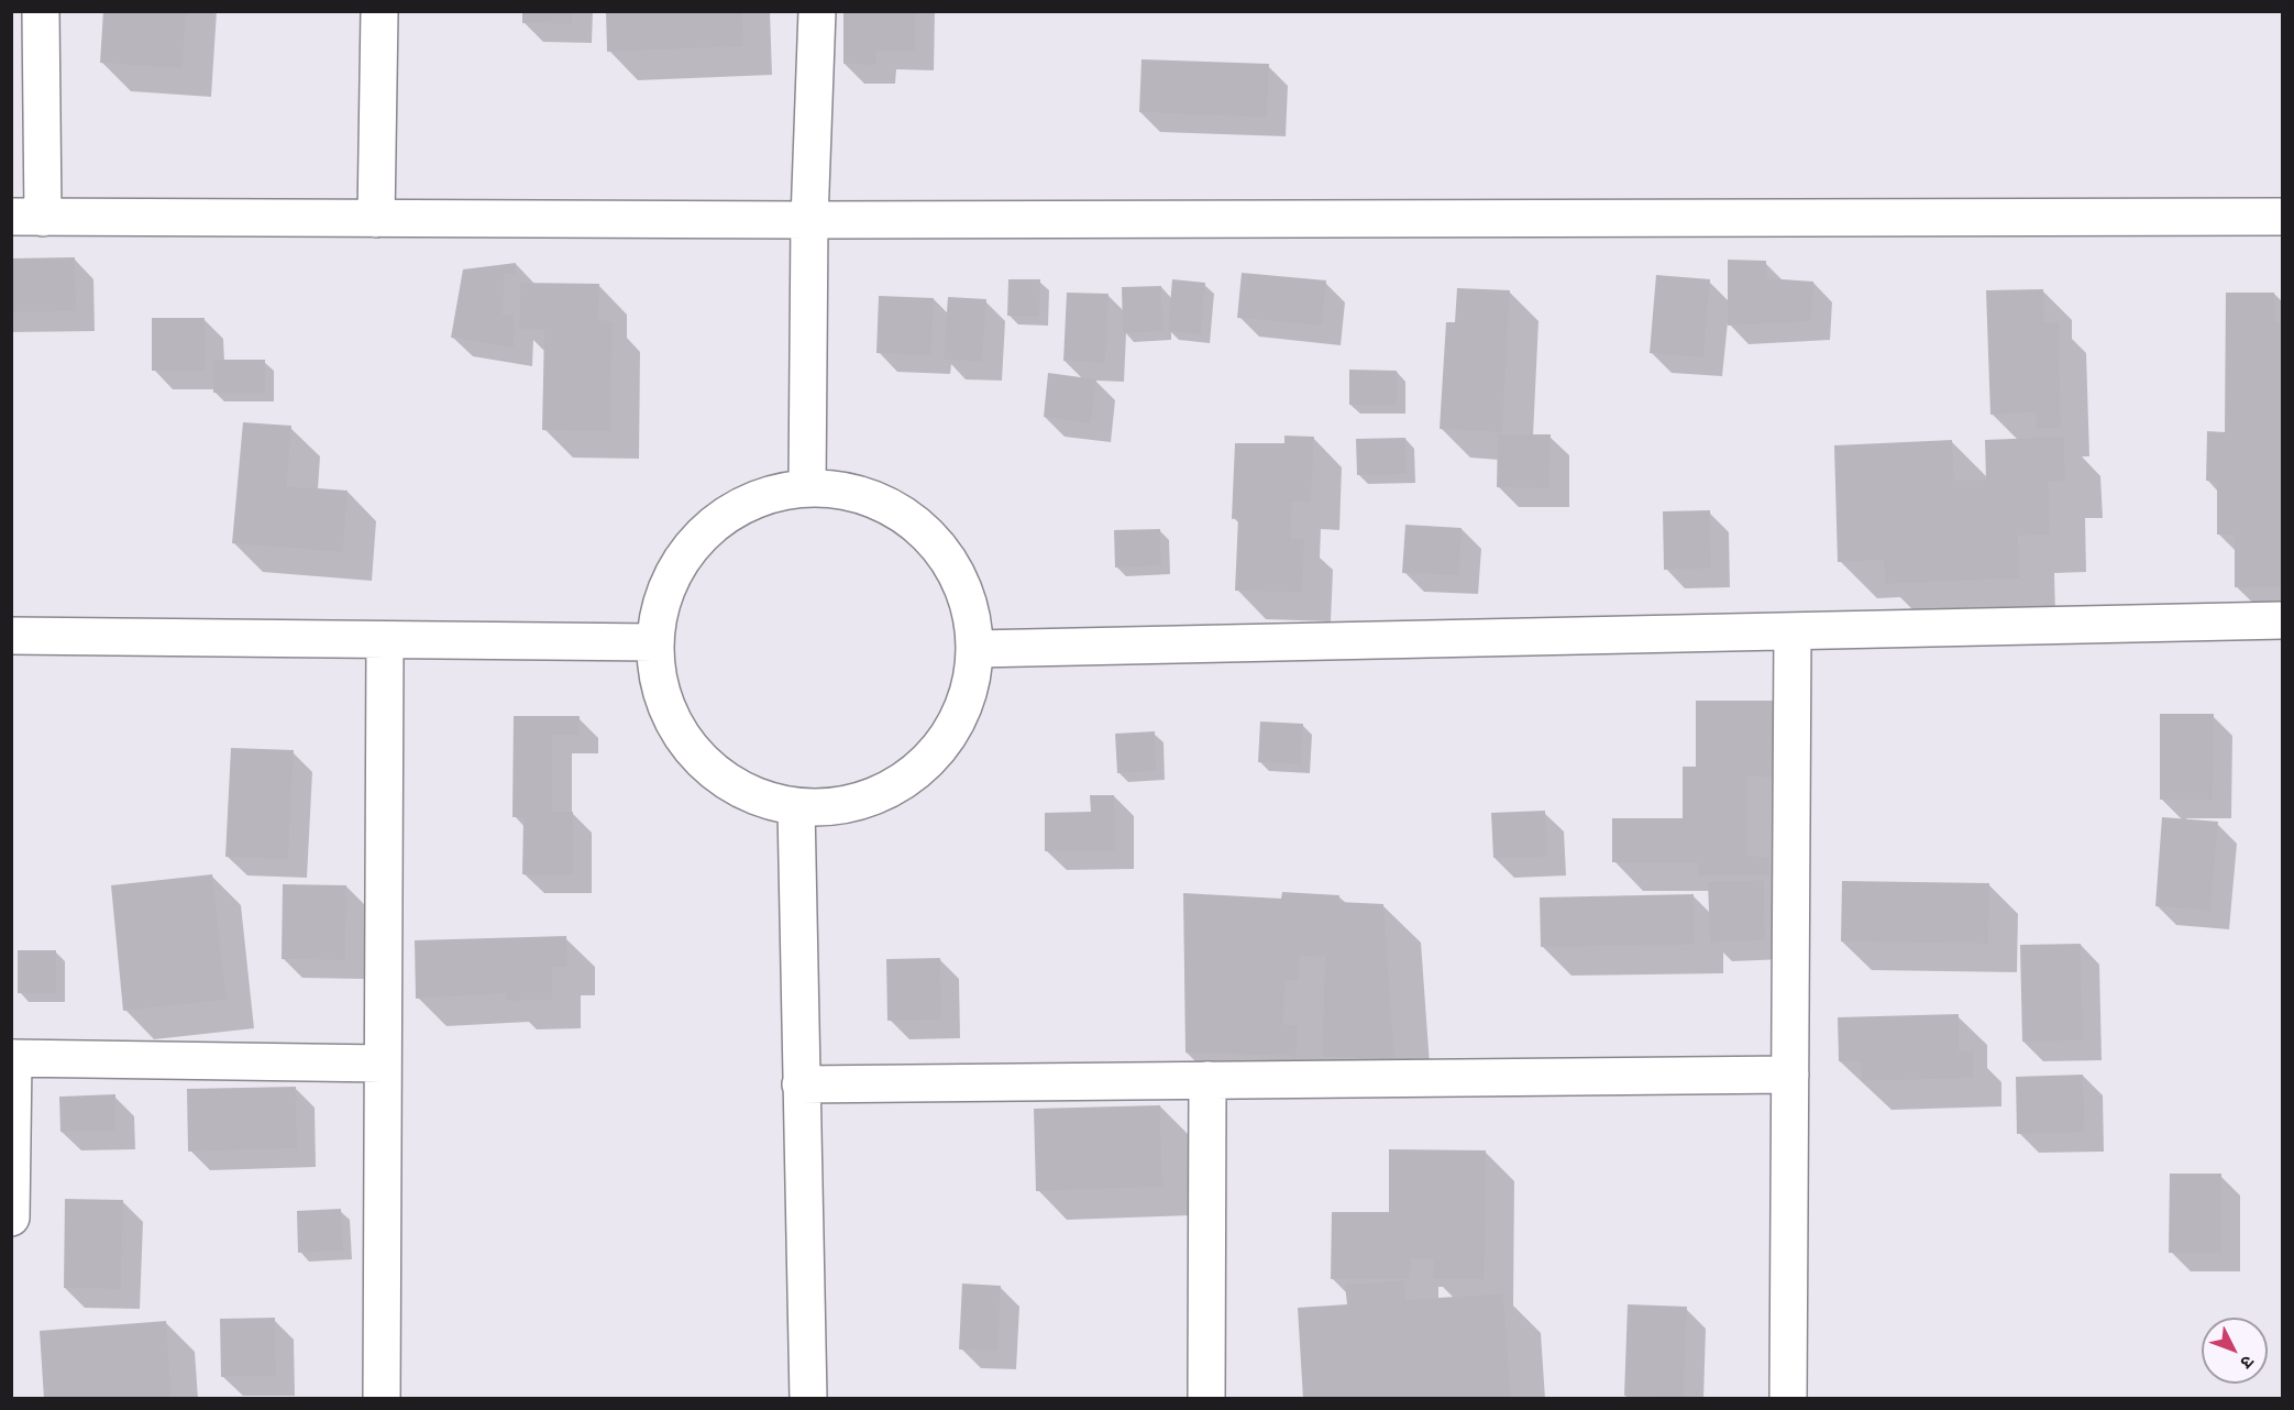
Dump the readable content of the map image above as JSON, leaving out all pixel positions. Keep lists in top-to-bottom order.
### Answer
{
  "north": "bottom right"
}
